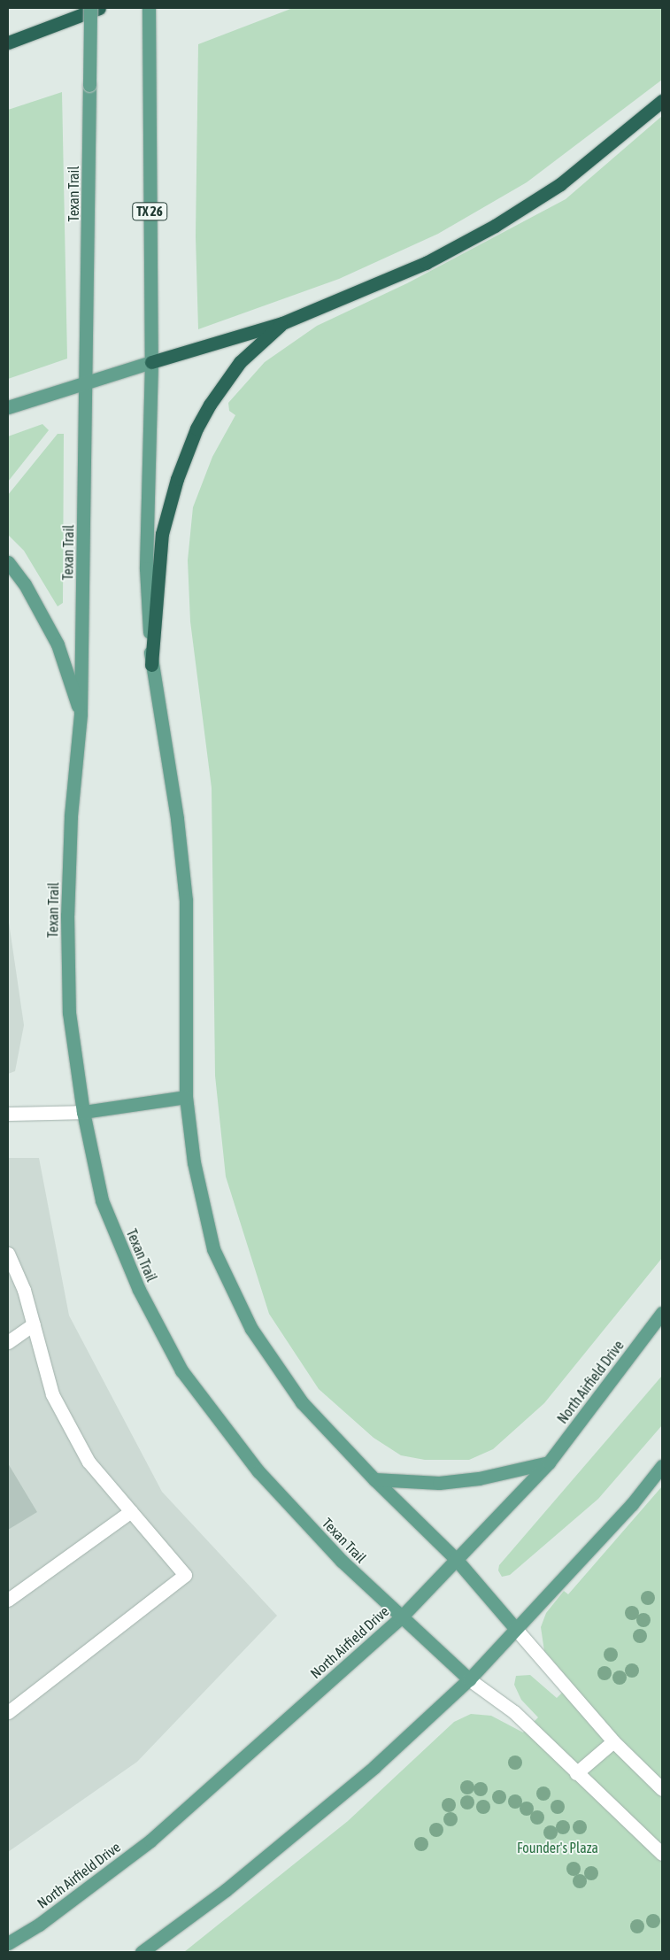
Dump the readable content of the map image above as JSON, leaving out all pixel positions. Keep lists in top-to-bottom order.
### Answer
{
  "streets": {
    "main road": ["Texan Trail", "TX 26", "North Airfield Drive"]
  },
  "crossings": [
    ["Texan Trail", "North Airfield Drive"]
  ],
  "parks": ["Founder's Plaza"]
}
